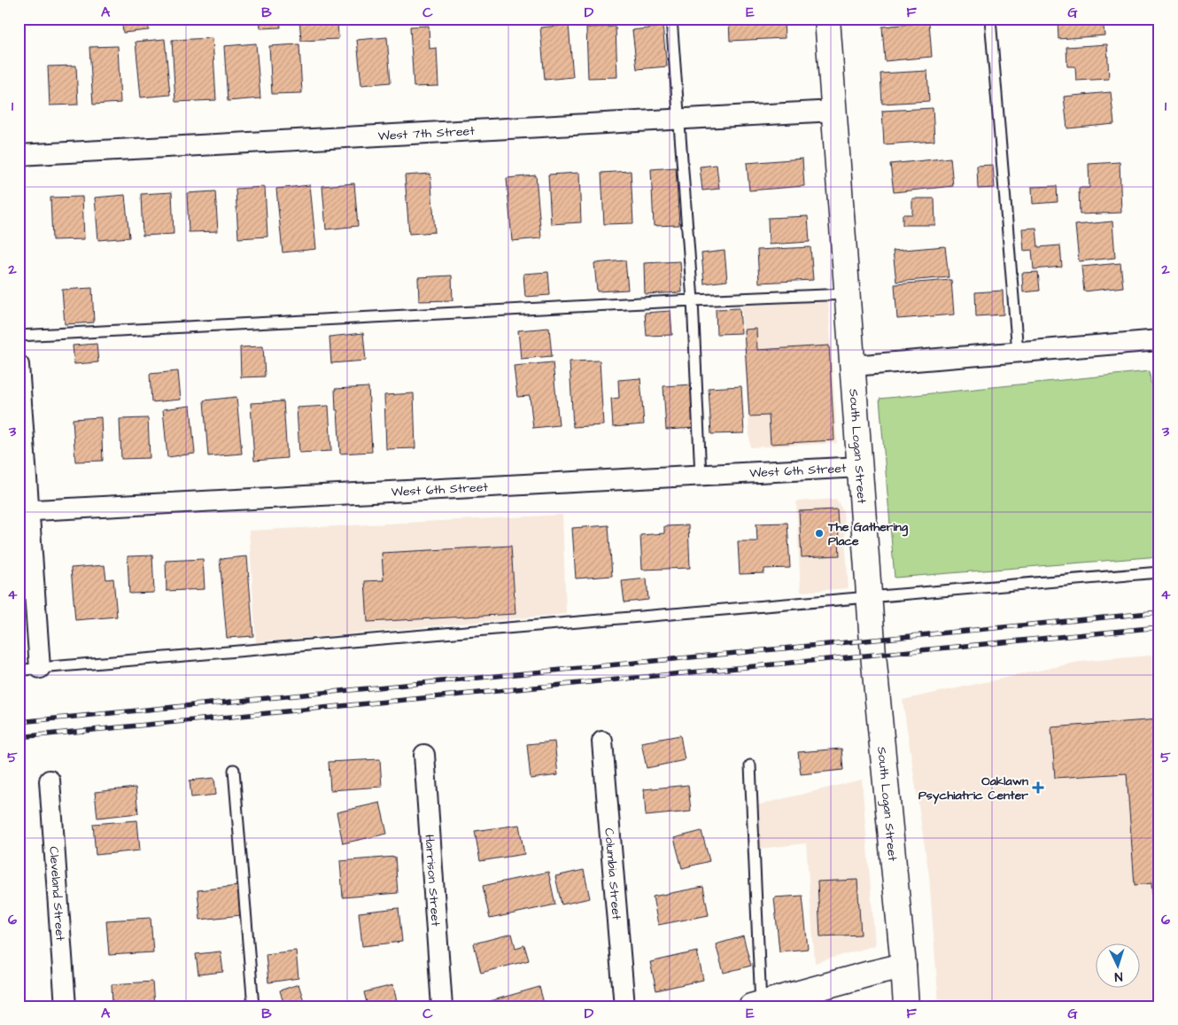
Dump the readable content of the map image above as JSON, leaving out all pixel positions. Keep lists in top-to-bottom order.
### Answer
{
  "streets": {
    "street": [
      "West 7th Street",
      "South Logan Street",
      "West 6th Street",
      "Columbia Street",
      "Harrison Street",
      "Cleveland Street"
    ]
  },
  "crossings": [
    ["West 7th Street", "South Logan Street"],
    ["South Logan Street", "West 6th Street"]
  ],
  "places": {
    "other": ["The Gathering Place"],
    "health": ["Oaklawn Psychiatric Center"]
  },
  "north": "bottom",
  "grid": {
    "columns": [
      "A",
      "B",
      "C",
      "D",
      "E",
      "F",
      "G"
    ],
    "rows": [
      "1",
      "2",
      "3",
      "4",
      "5",
      "6"
    ]
  }
}
